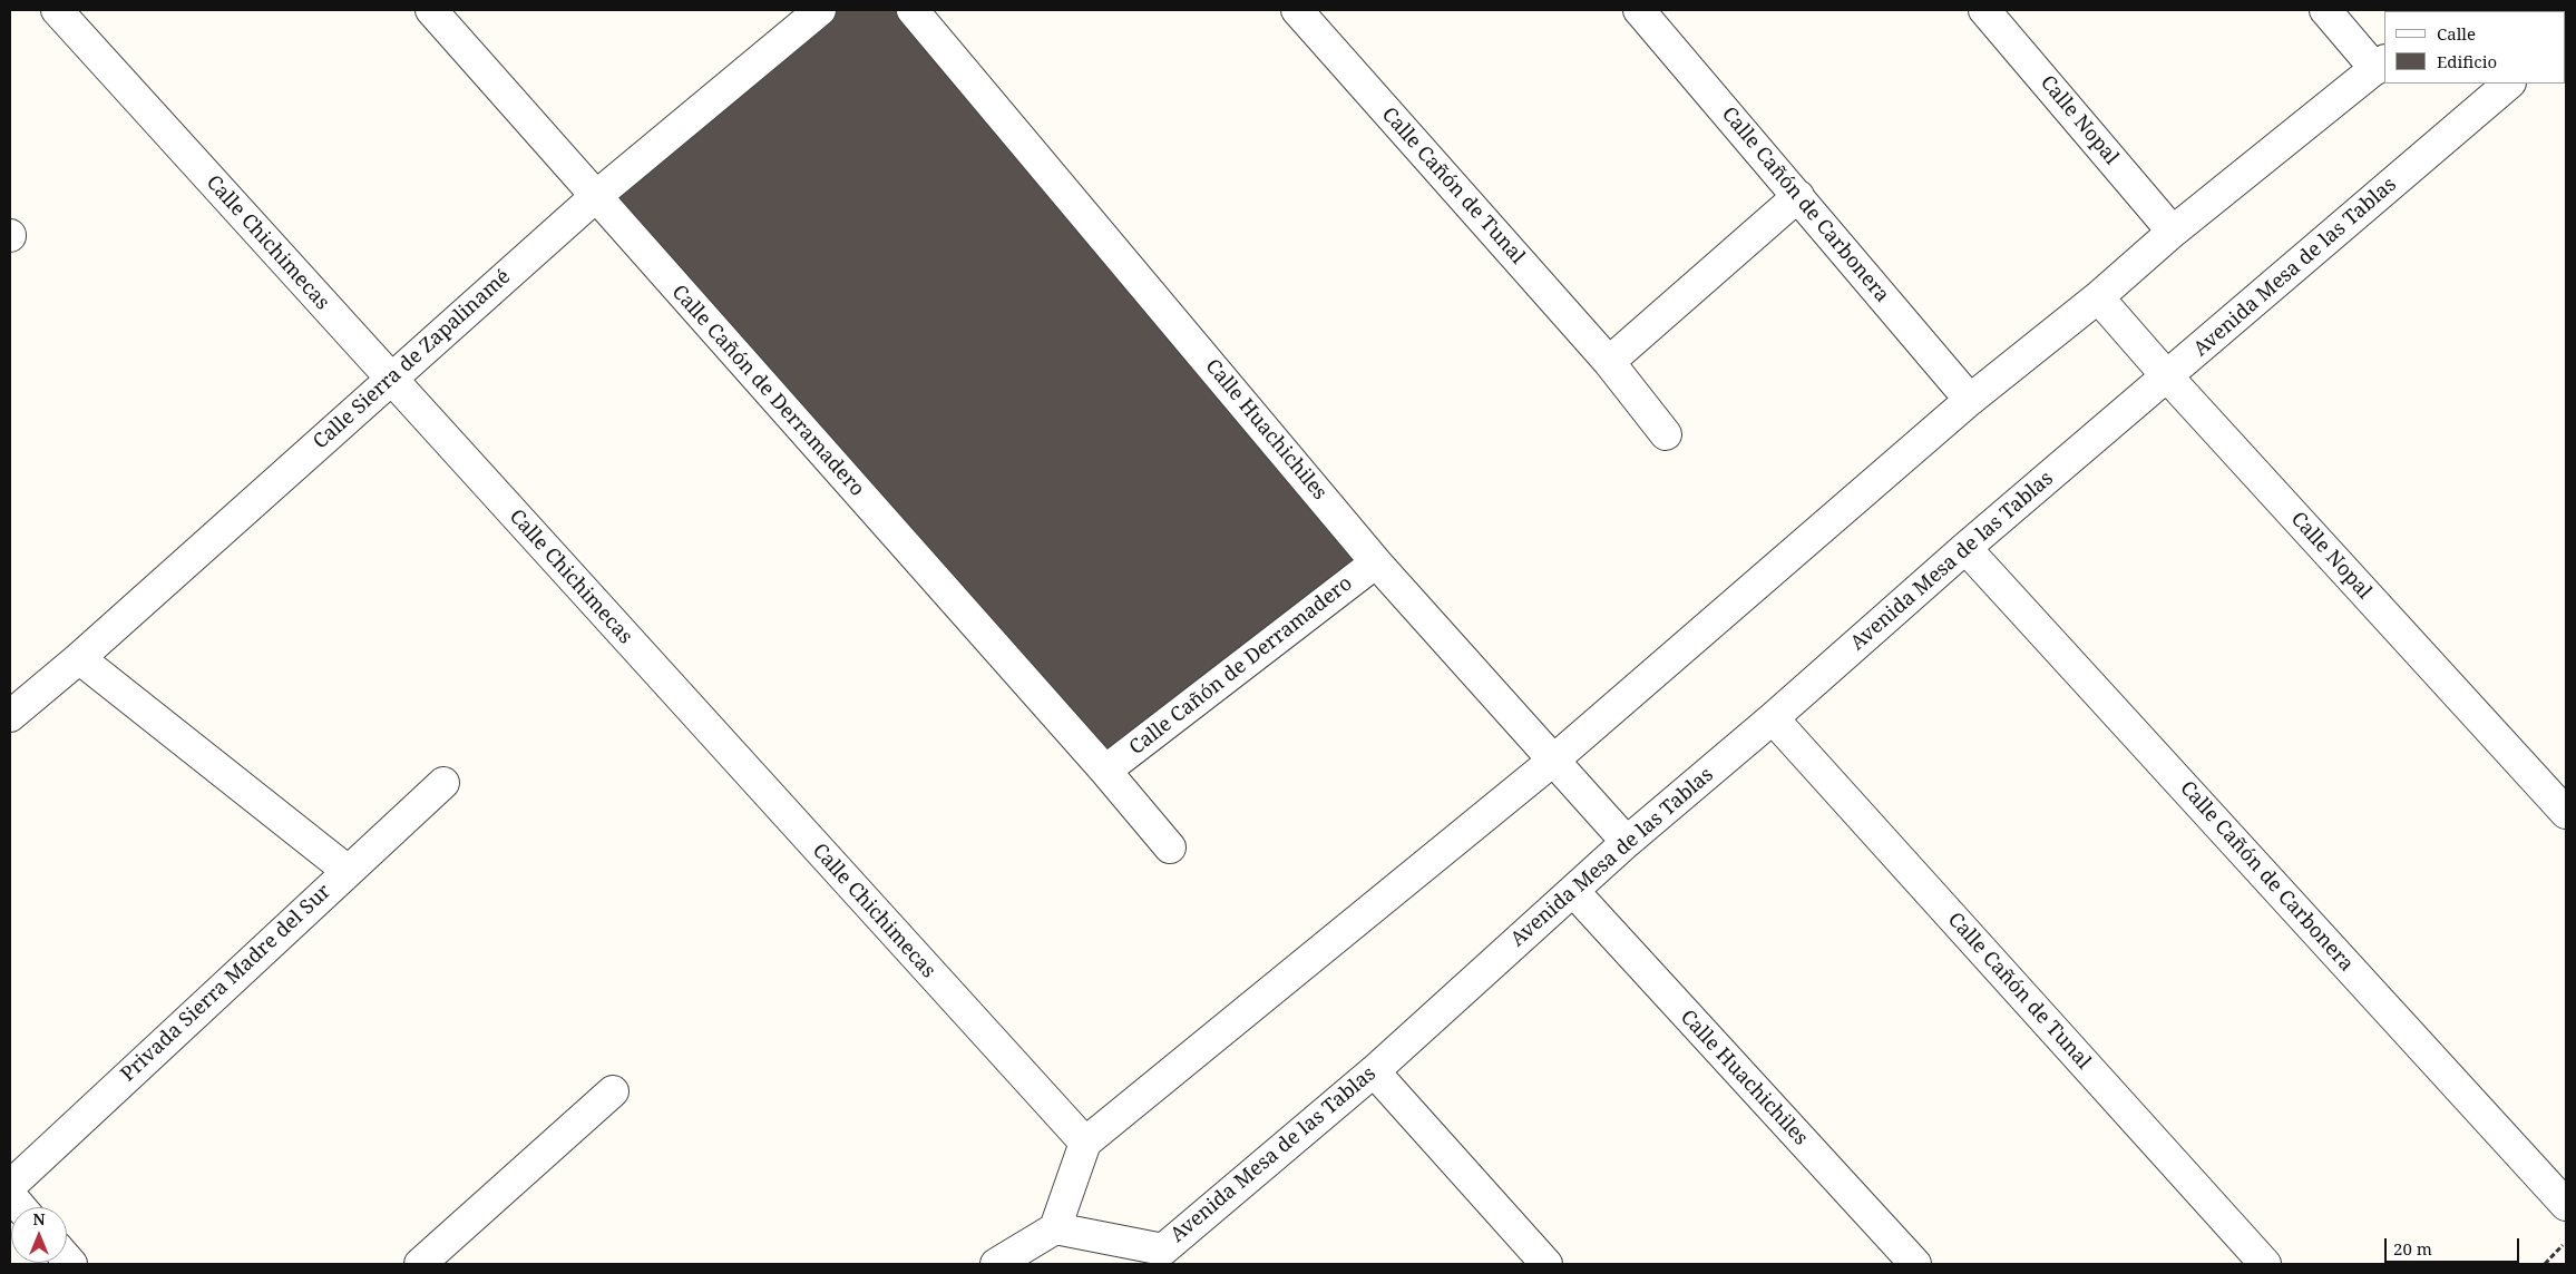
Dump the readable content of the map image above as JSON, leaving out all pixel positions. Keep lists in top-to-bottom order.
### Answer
{
  "streets": {
    "street": [
      "Calle Nopal",
      "Calle Cañón de Tunal",
      "Calle Cañón de Carbonera",
      "Calle Chichimecas",
      "Avenida Mesa de las Tablas",
      "Calle Sierra de Zapalinamé",
      "Calle Cañón de Derramadero",
      "Calle Huachichiles",
      "Privada Sierra Madre del Sur"
    ]
  },
  "crossings": [
    ["Calle Nopal", "Avenida Mesa de las Tablas"],
    ["Calle Cañón de Tunal", "Avenida Mesa de las Tablas"],
    ["Calle Cañón de Carbonera", "Avenida Mesa de las Tablas"],
    ["Calle Chichimecas", "Calle Sierra de Zapalinamé"],
    ["Avenida Mesa de las Tablas", "Calle Huachichiles"],
    ["Calle Sierra de Zapalinamé", "Calle Cañón de Derramadero"],
    ["Calle Cañón de Derramadero", "Calle Huachichiles"]
  ],
  "legend": ["Calle", "Edificio"],
  "scale_bar": "20 m",
  "north": "top"
}
